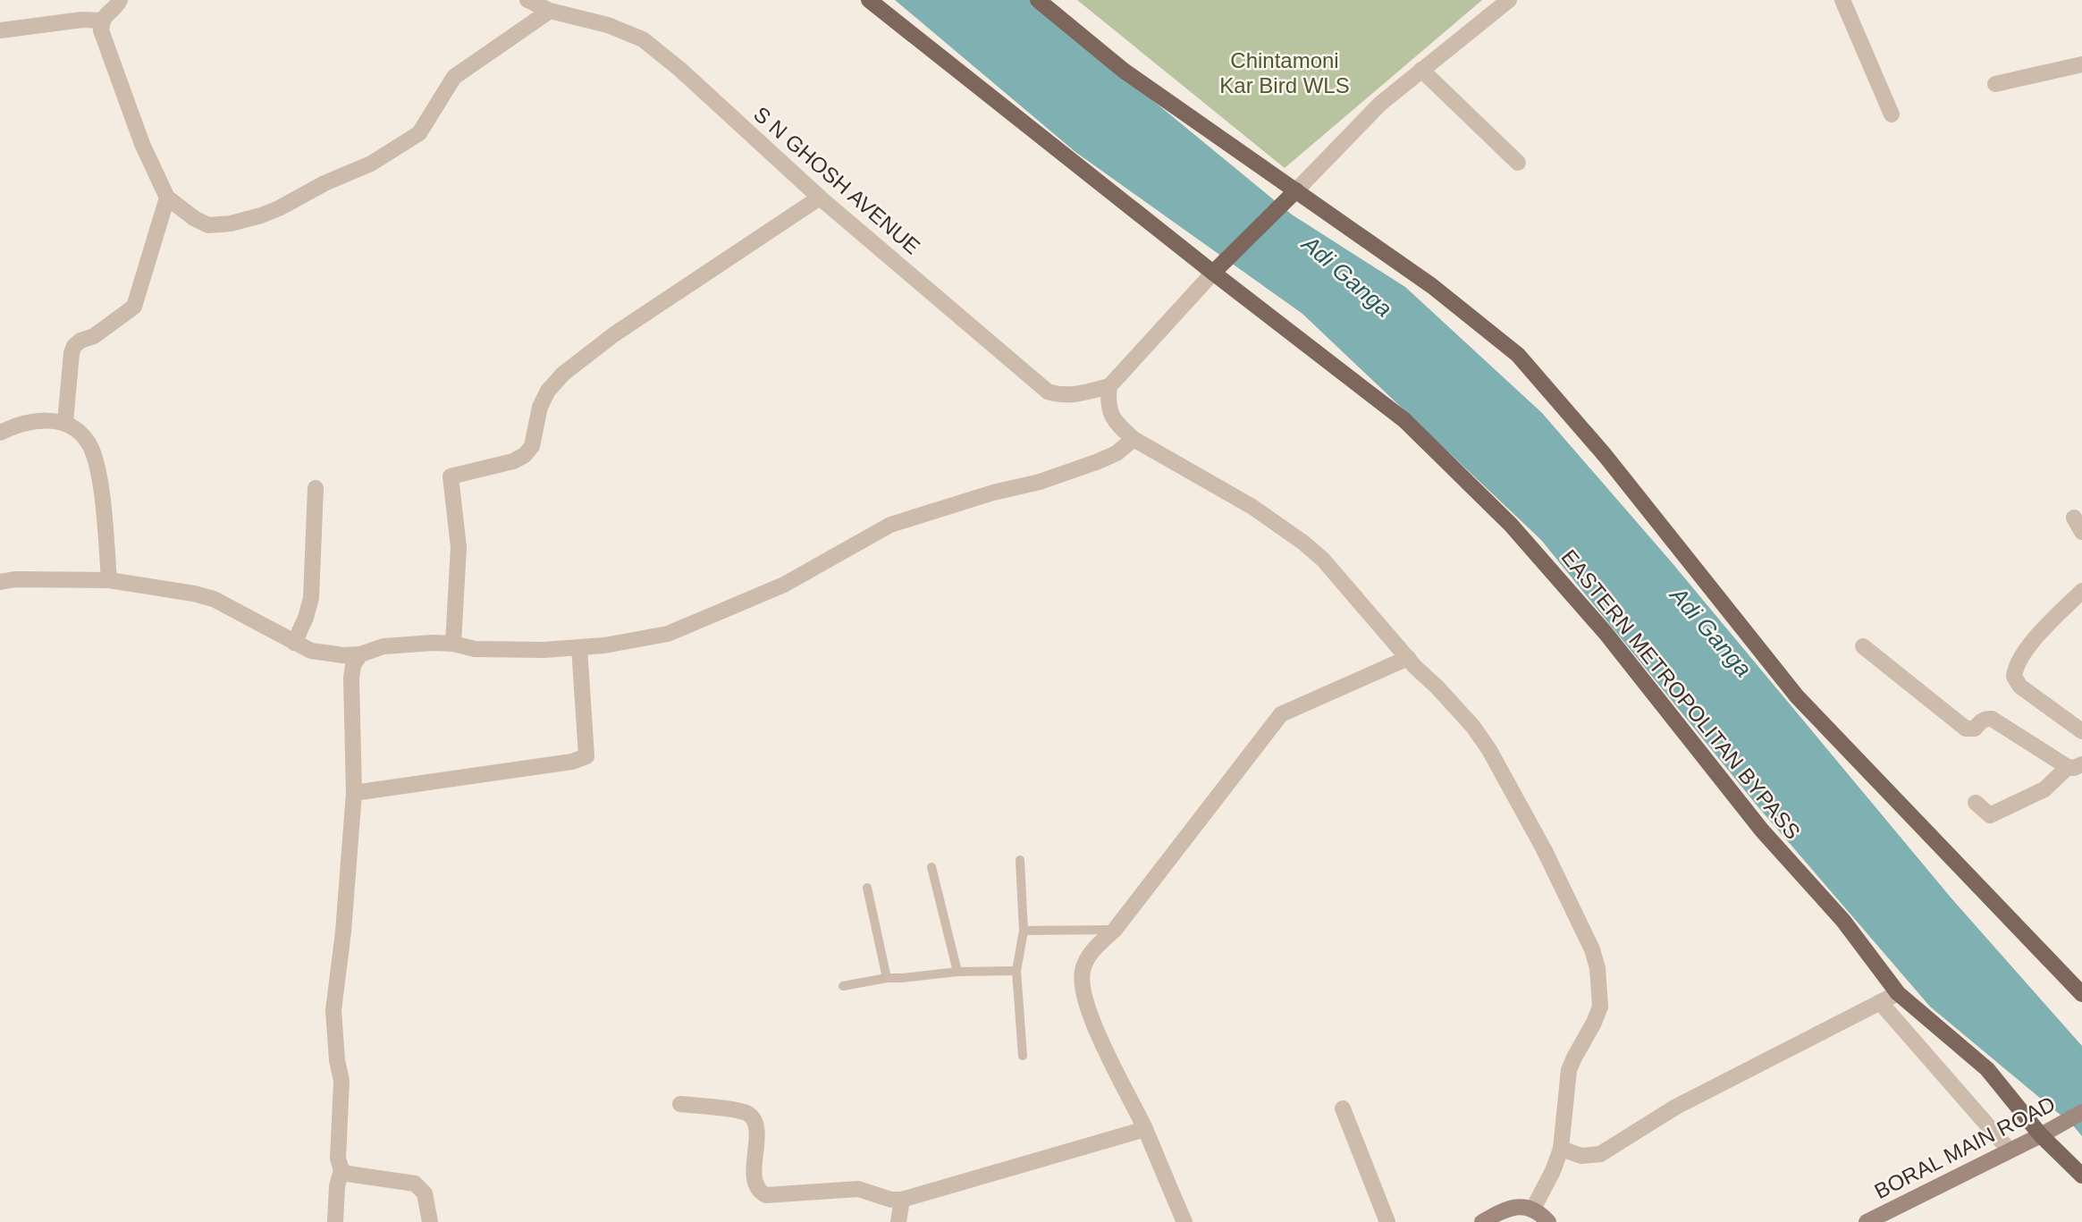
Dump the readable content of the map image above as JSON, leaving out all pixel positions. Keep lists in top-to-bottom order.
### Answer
{
  "streets": {
    "main road": ["EASTERN METROPOLITAN BYPASS", "BORAL MAIN ROAD"],
    "street": ["S N GHOSH AVENUE"]
  },
  "crossings": [
    ["EASTERN METROPOLITAN BYPASS", "BORAL MAIN ROAD"]
  ],
  "water": ["Adi Ganga"],
  "parks": ["Chintamoni Kar Bird WLS"]
}
